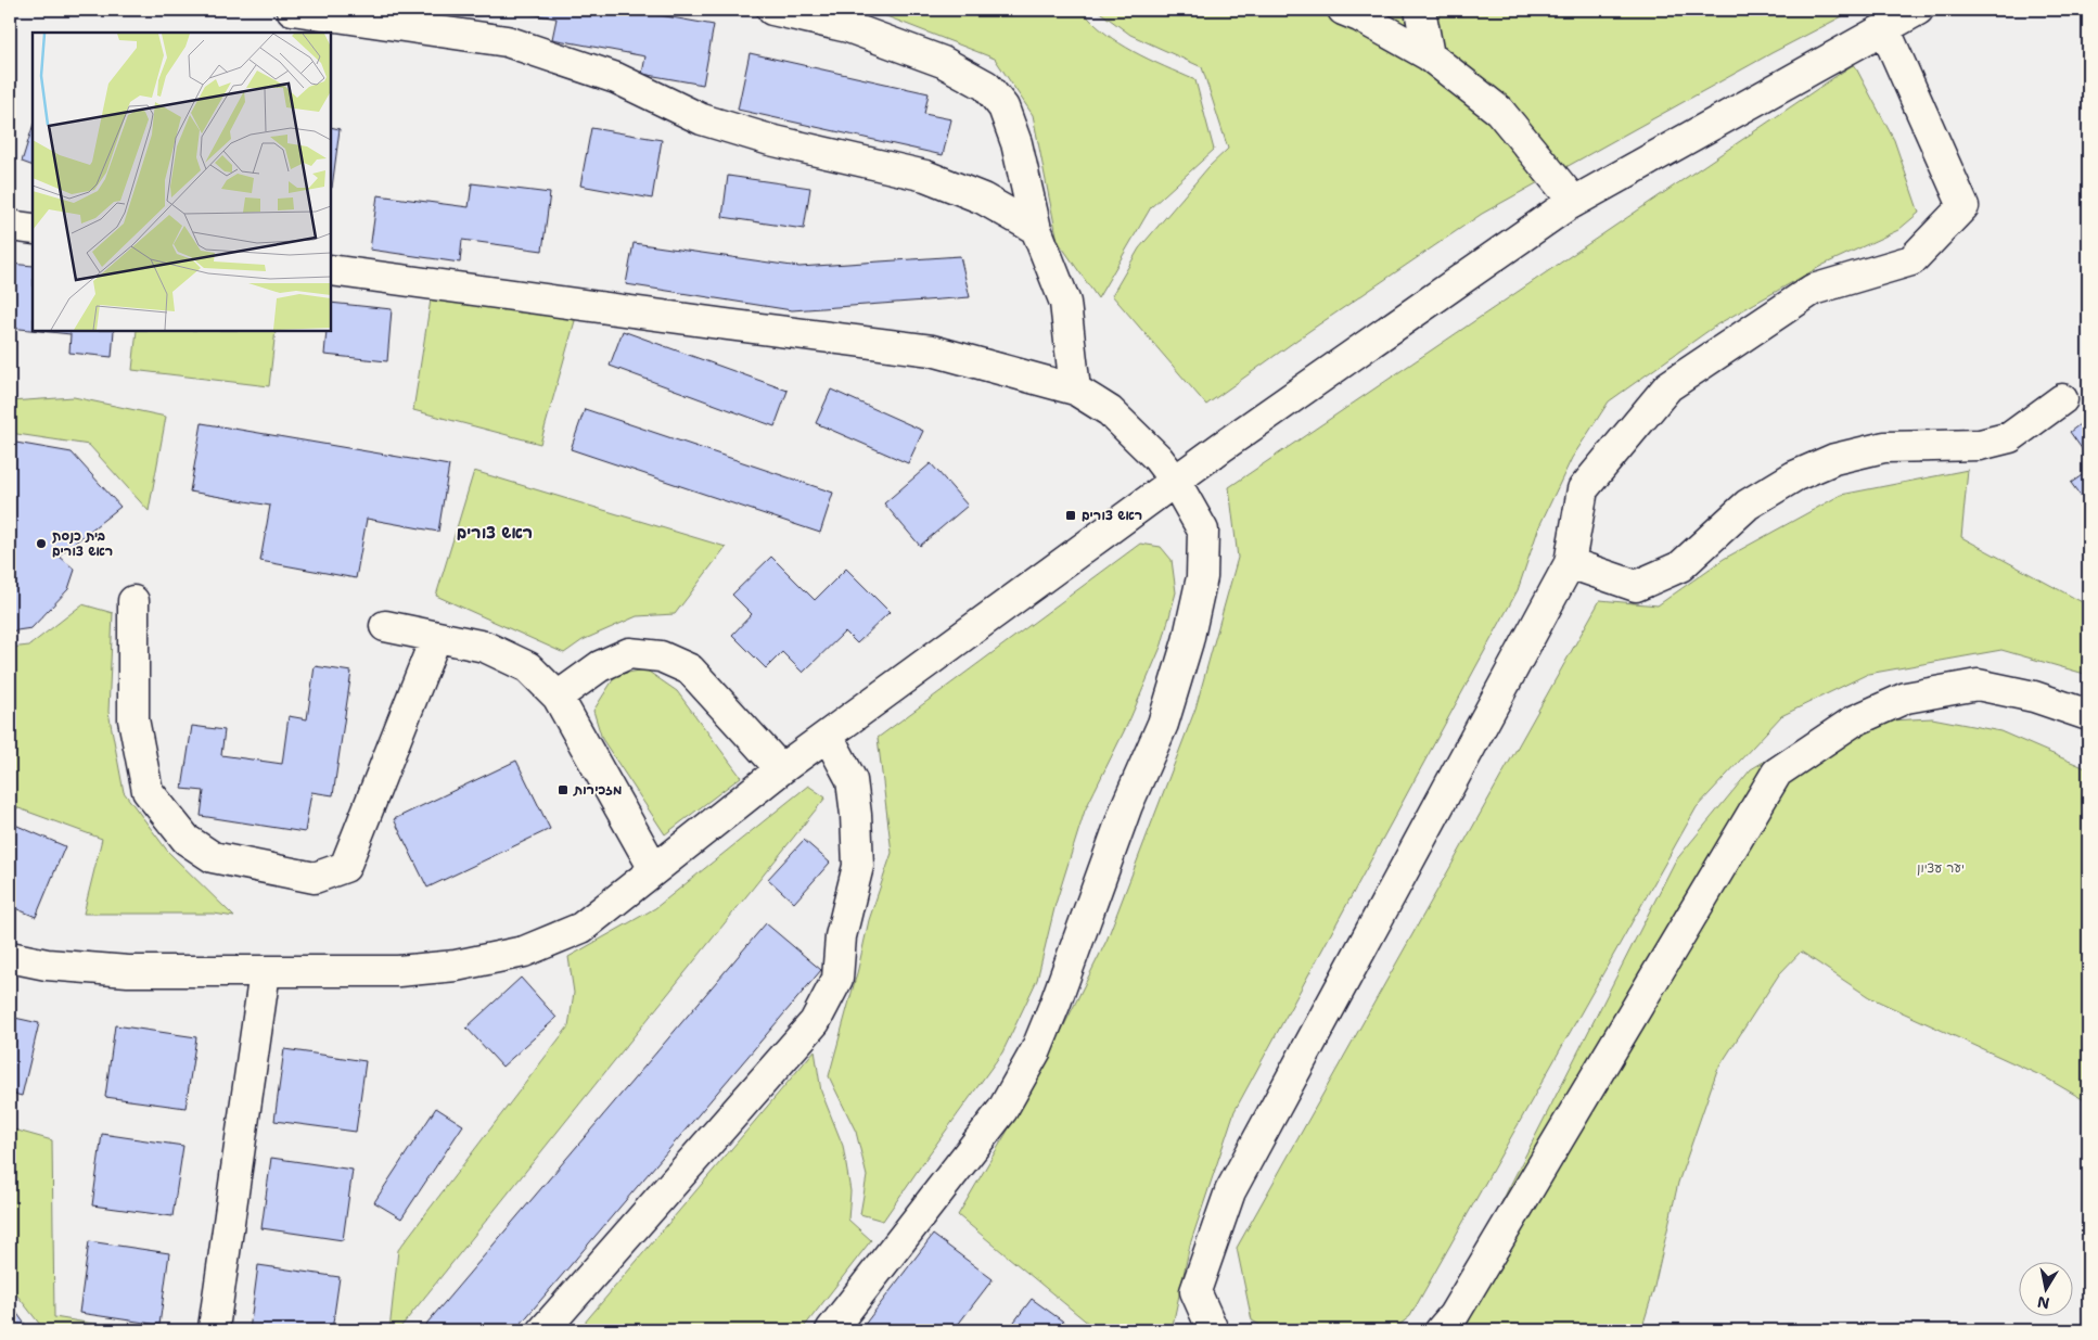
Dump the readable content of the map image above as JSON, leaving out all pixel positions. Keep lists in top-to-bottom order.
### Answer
{
  "districts": ["ראש צורים"],
  "parks": ["יער עציון"],
  "places": {
    "transit": ["ראש צורים", "מזכירות"],
    "other": ["בית כנסת ראש צורים"]
  },
  "north": "bottom"
}
